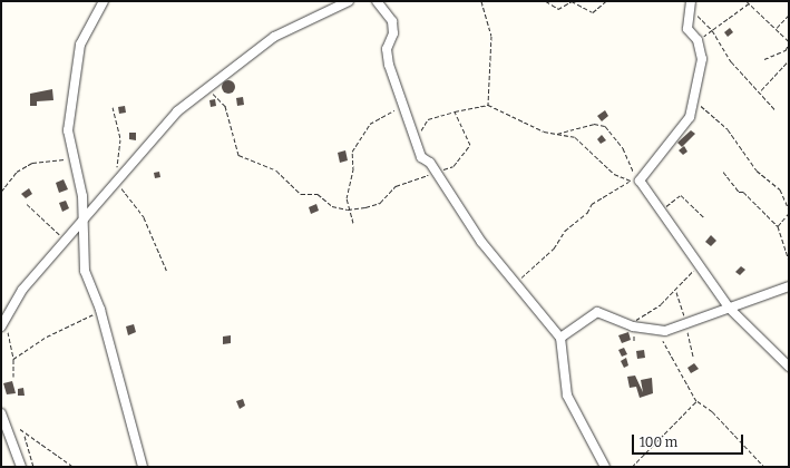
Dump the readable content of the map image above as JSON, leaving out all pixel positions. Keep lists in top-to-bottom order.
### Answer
{
  "scale_bar": "100 m"
}
